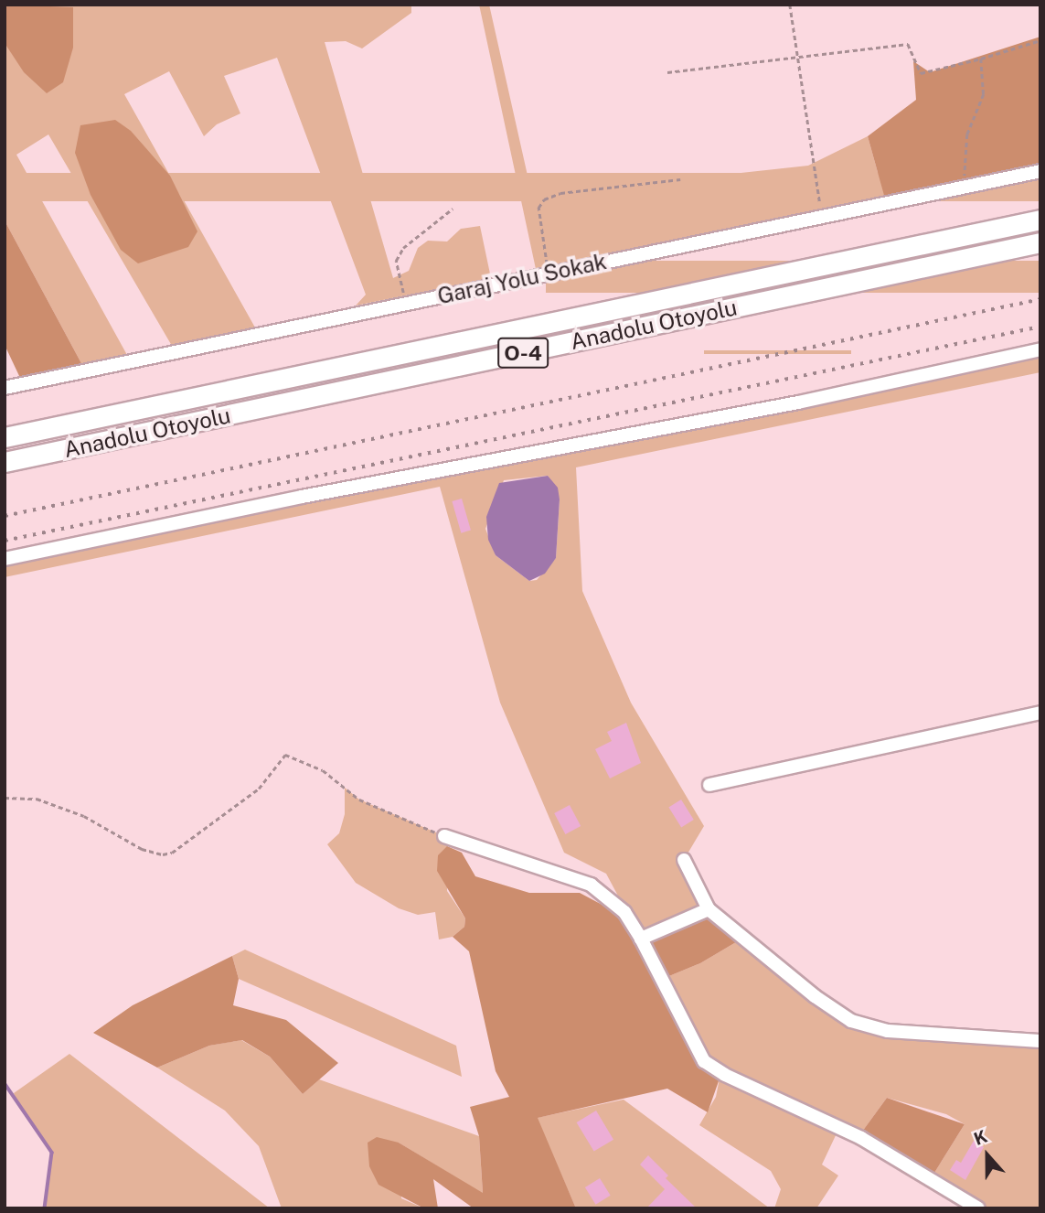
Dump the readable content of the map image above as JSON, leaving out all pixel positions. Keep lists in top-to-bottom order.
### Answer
{
  "streets": {
    "highway": ["Anadolu Otoyolu", "O-4"],
    "street": ["Garaj Yolu Sokak"]
  },
  "north": "top"
}
